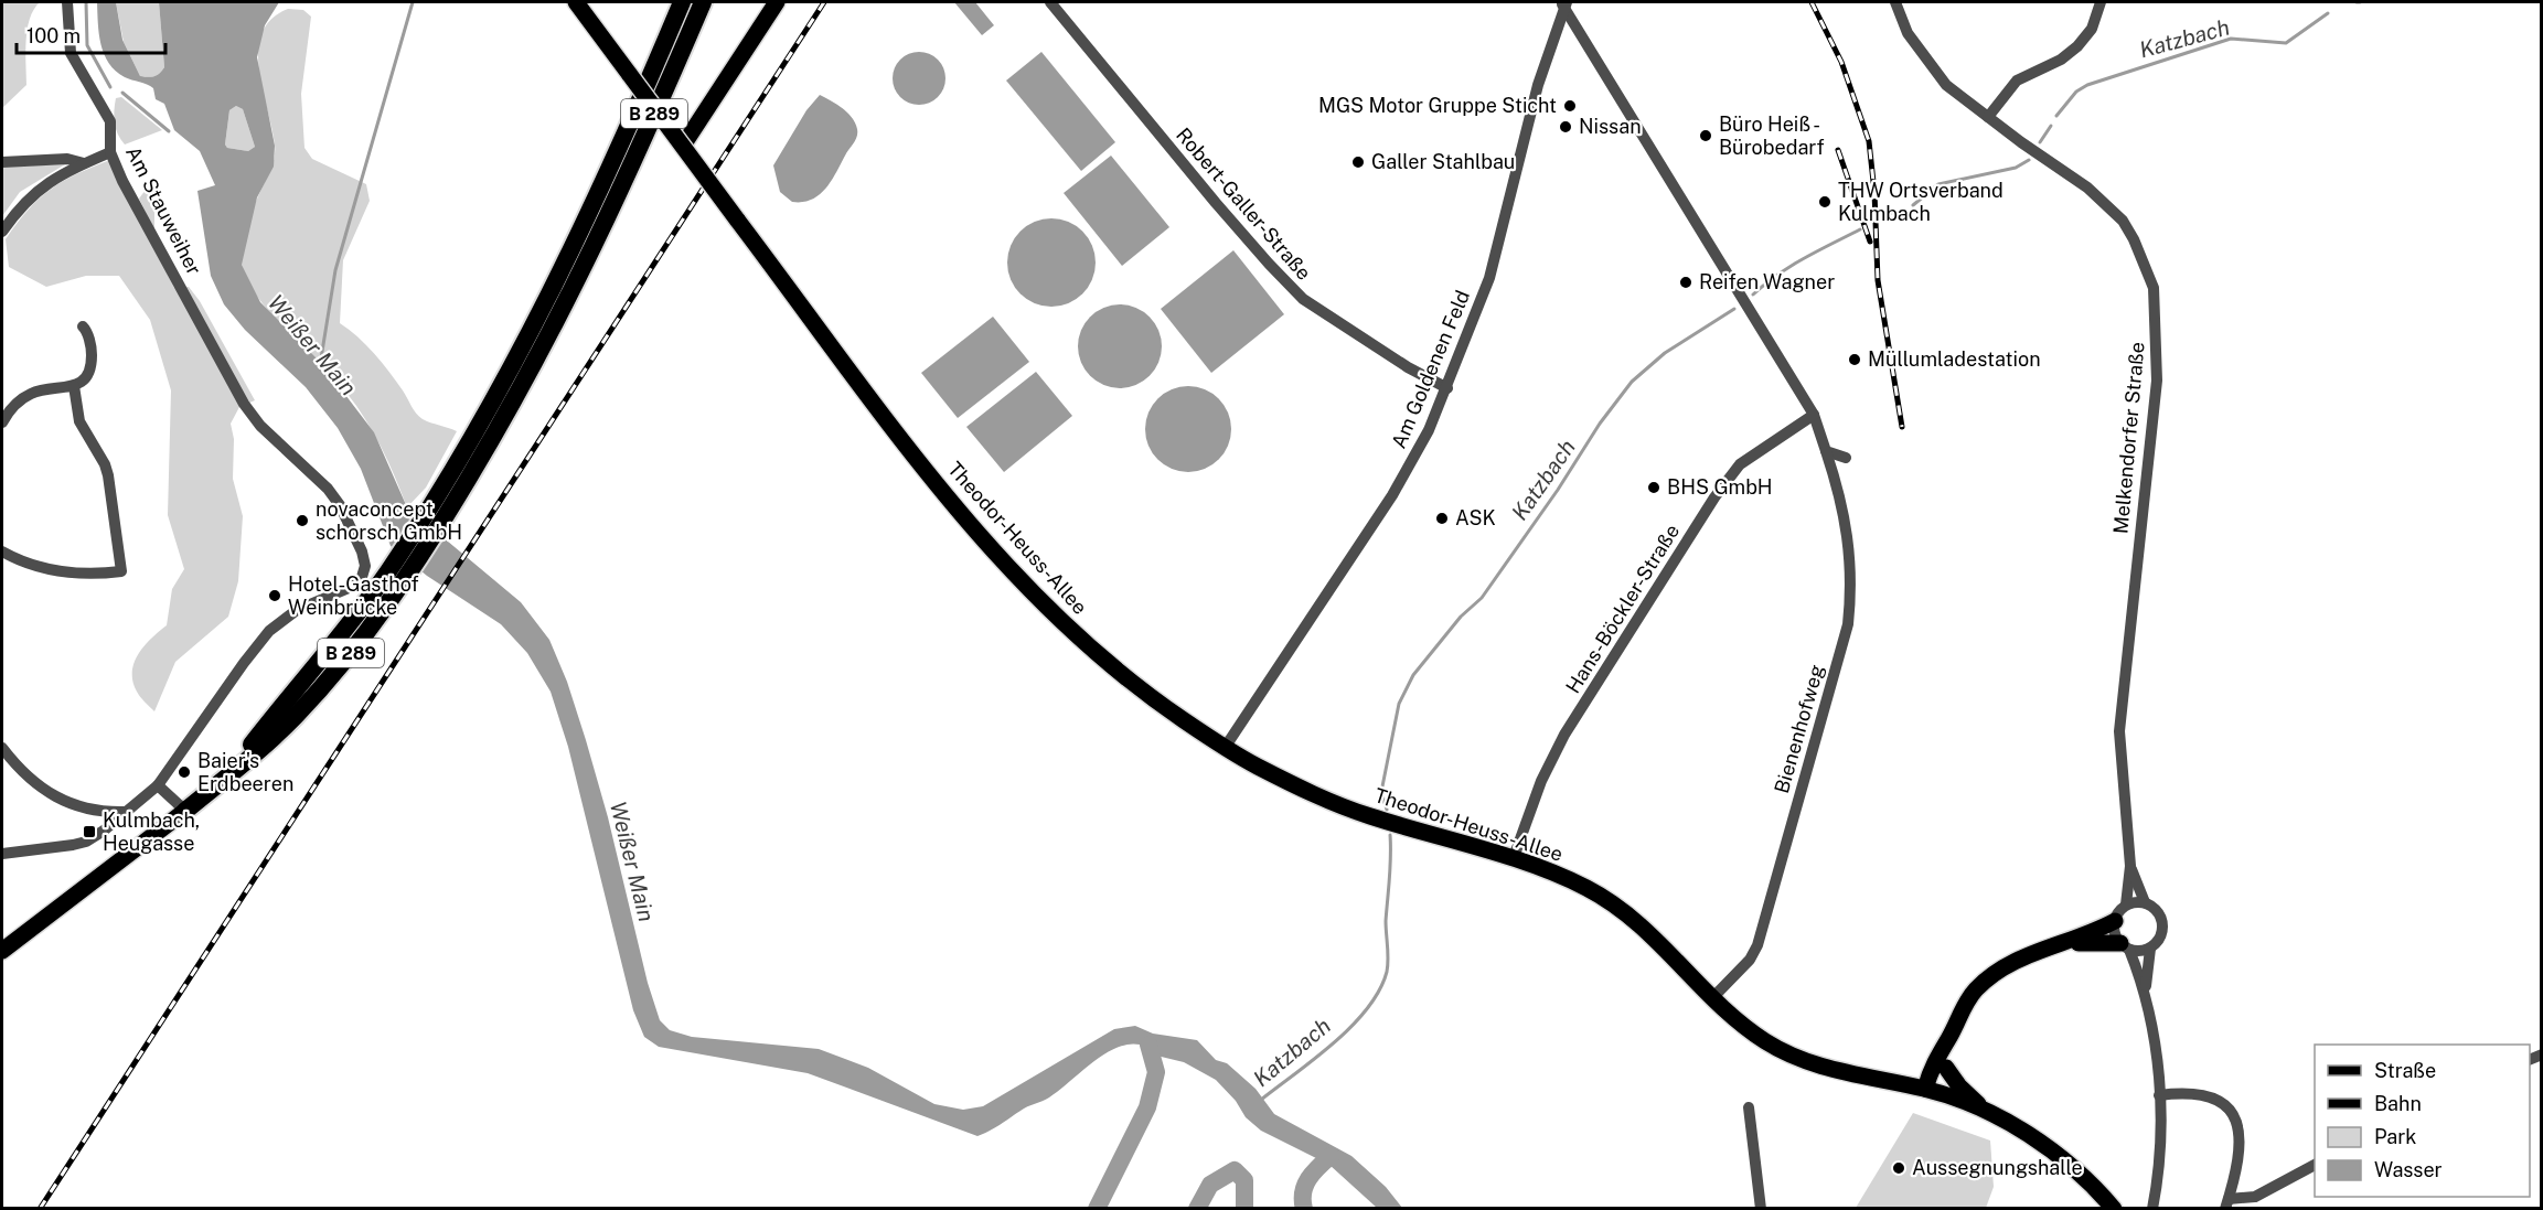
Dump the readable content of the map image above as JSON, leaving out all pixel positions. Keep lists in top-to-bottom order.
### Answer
{
  "streets": {
    "highway": ["B 289"],
    "main road": ["Theodor-Heuss-Allee"],
    "street": [
      "Robert-Galler-Straße",
      "Am Stauweiher",
      "Am Goldenen Feld",
      "Melkendorfer Straße",
      "Hans-Böckler-Straße",
      "Bienenhofweg"
    ]
  },
  "crossings": [
    ["Robert-Galler-Straße", "Am Goldenen Feld"],
    ["Am Goldenen Feld", "Theodor-Heuss-Allee"],
    ["Am Goldenen Feld", "Bienenhofweg"],
    ["Theodor-Heuss-Allee", "Hans-Böckler-Straße"],
    ["Theodor-Heuss-Allee", "Bienenhofweg"],
    ["Hans-Böckler-Straße", "Bienenhofweg"]
  ],
  "water": ["Katzbach", "Weißer Main"],
  "places": {
    "other": [
      "MGS Motor Gruppe Sticht",
      "Nissan",
      "Büro Heiß - Bürobedarf",
      "Galler Stahlbau",
      "THW Ortsverband Kulmbach",
      "Reifen Wagner",
      "Müllumladestation",
      "BHS GmbH",
      "ASK",
      "novaconcept schorsch GmbH",
      "Hotel-Gasthof Weinbrücke",
      "Baier's Erdbeeren",
      "Aussegnungshalle"
    ],
    "transit": ["Kulmbach, Heugasse"]
  },
  "legend": [
    "Straße",
    "Bahn",
    "Park",
    "Wasser"
  ],
  "scale_bar": "100 m"
}
